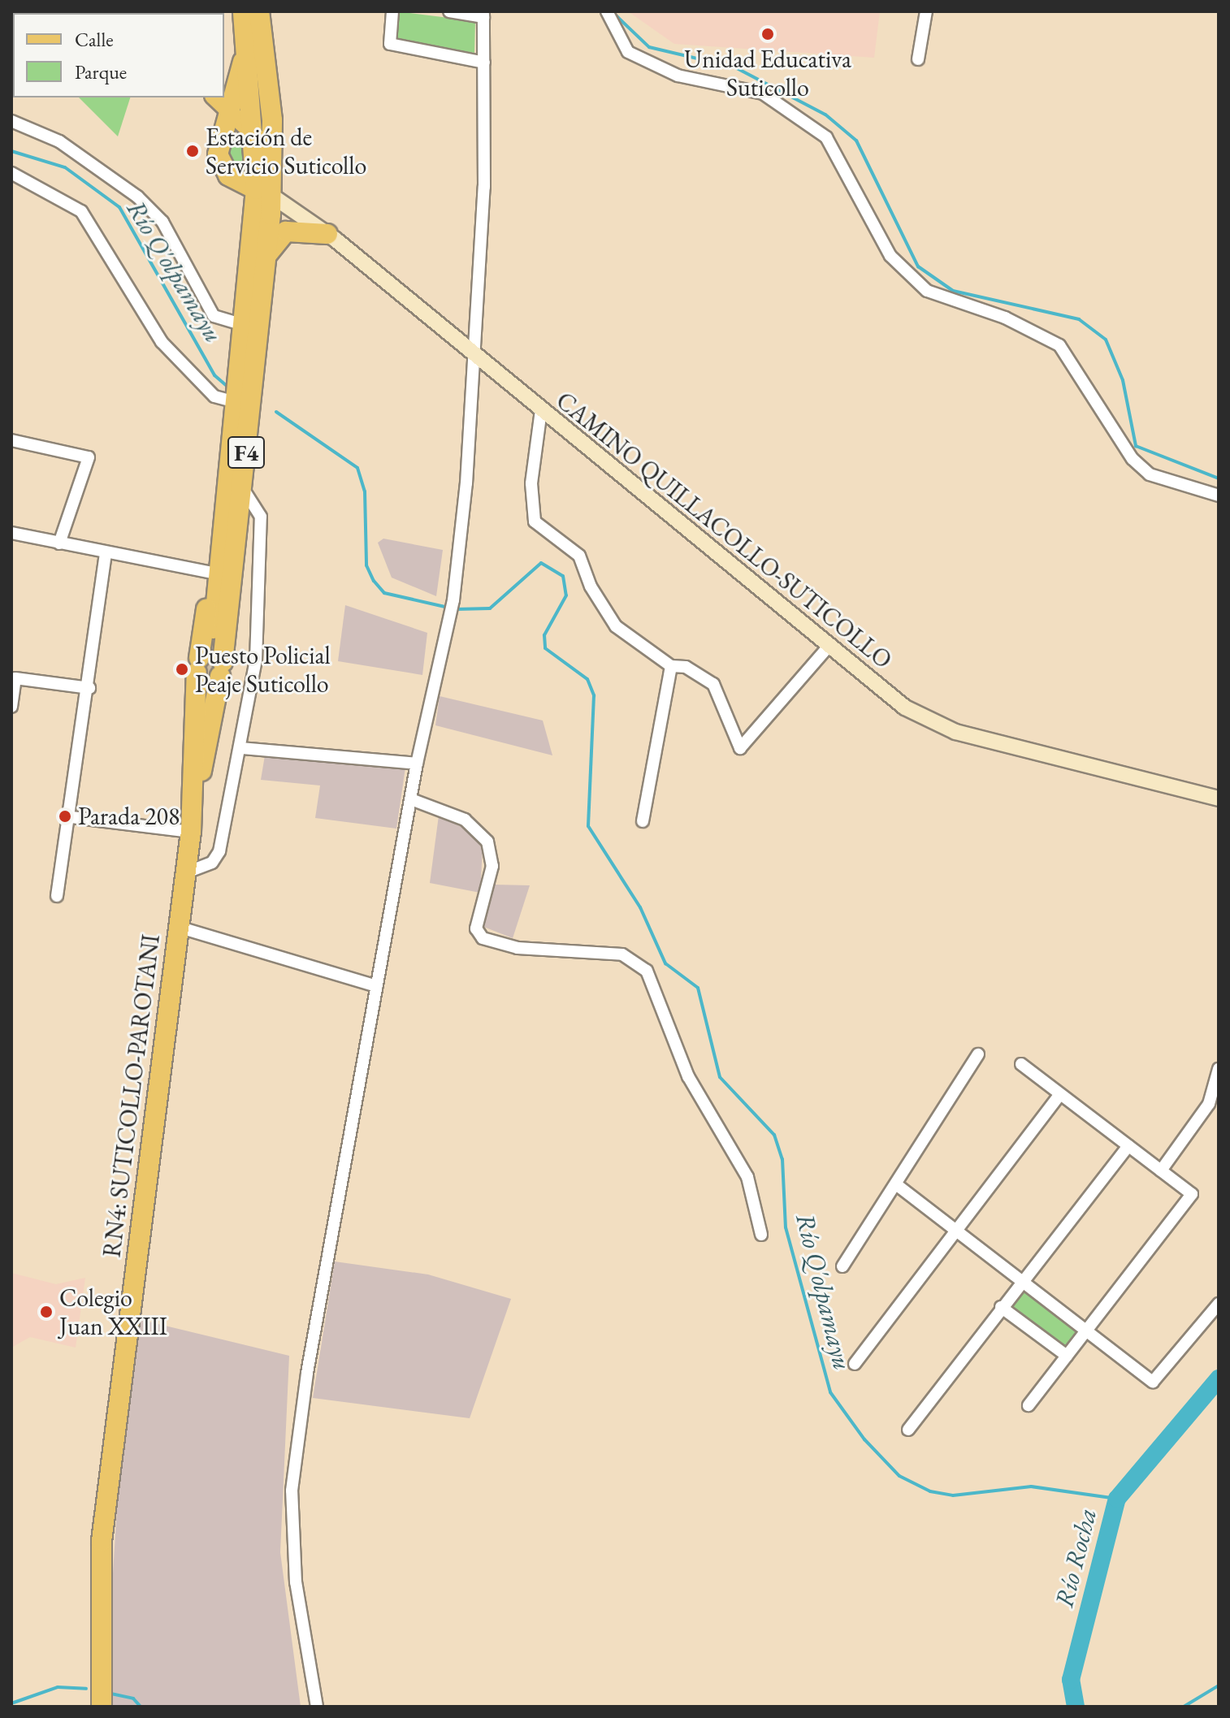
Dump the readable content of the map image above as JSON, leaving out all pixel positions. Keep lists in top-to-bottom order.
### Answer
{
  "streets": {
    "highway": ["F4", "RN4: SUTICOLLO-PAROTANI"],
    "main road": ["CAMINO QUILLACOLLO-SUTICOLLO"]
  },
  "crossings": [
    ["F4", "CAMINO QUILLACOLLO-SUTICOLLO"],
    ["F4", "RN4: SUTICOLLO-PAROTANI"]
  ],
  "water": ["Río Q'olpamayu", "Río Rocha"],
  "places": [
    "Unidad Educativa Suticollo",
    "Estación de Servicio Suticollo",
    "Puesto Policial Peaje Suticollo",
    "Parada 208",
    "Colegio Juan XXIII"
  ],
  "legend": ["Calle", "Parque"]
}
